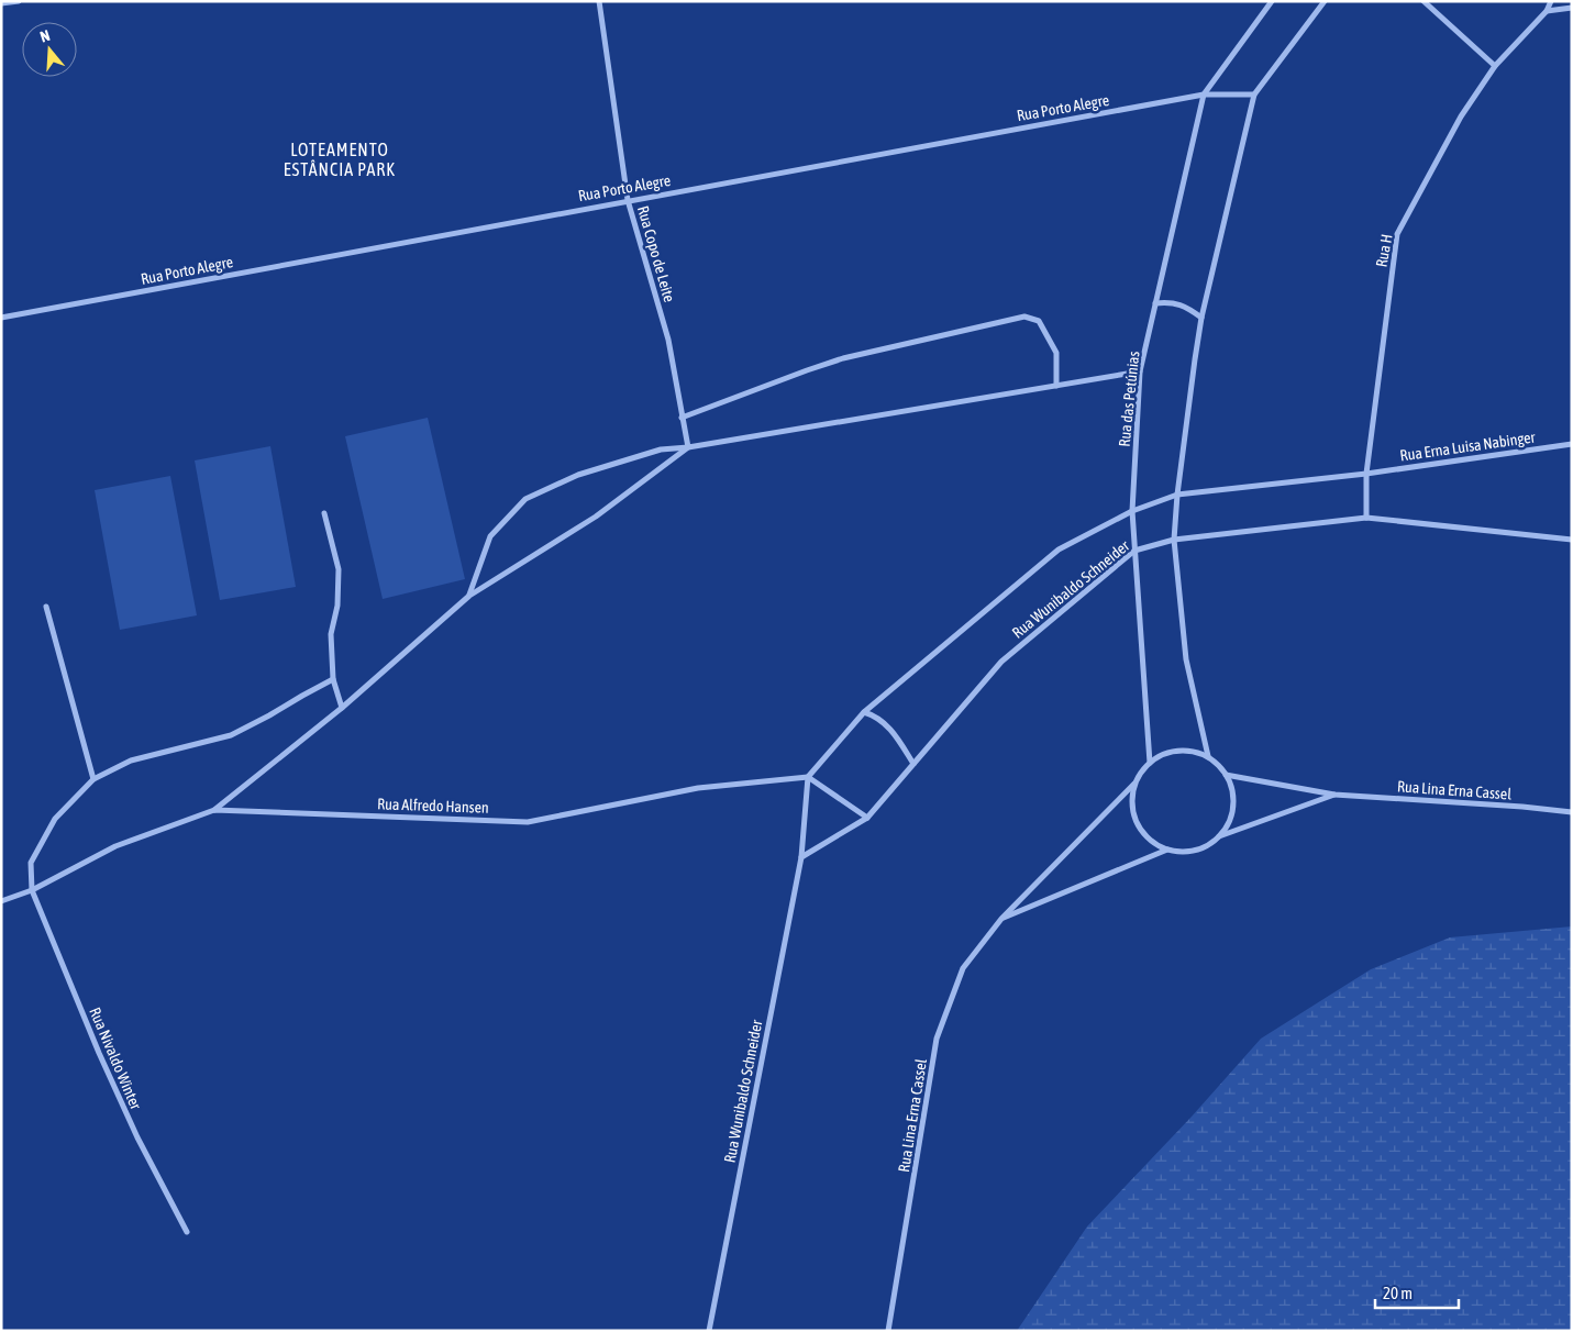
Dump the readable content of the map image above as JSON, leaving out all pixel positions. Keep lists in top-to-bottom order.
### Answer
{
  "streets": {
    "street": [
      "Rua Porto Alegre",
      "Rua H",
      "Rua Copo de Leite",
      "Rua das Petúnias",
      "Rua Erna Luisa Nabinger",
      "Rua Wunibaldo Schneider",
      "Rua Lina Erna Cassel",
      "Rua Alfredo Hansen",
      "Rua Nivaldo Winter"
    ]
  },
  "crossings": [
    ["Rua Porto Alegre", "Rua Copo de Leite"],
    ["Rua Porto Alegre", "Rua das Petúnias"],
    ["Rua H", "Rua Erna Luisa Nabinger"],
    ["Rua H", "Rua Wunibaldo Schneider"],
    ["Rua das Petúnias", "Rua Wunibaldo Schneider"],
    ["Rua das Petúnias", "Rua Lina Erna Cassel"],
    ["Rua Erna Luisa Nabinger", "Rua Wunibaldo Schneider"],
    ["Rua Wunibaldo Schneider", "Rua Alfredo Hansen"],
    ["Rua Alfredo Hansen", "Rua Nivaldo Winter"]
  ],
  "districts": ["LOTEAMENTO ESTÂNCIA PARK"],
  "scale_bar": "20 m",
  "north": "top"
}
